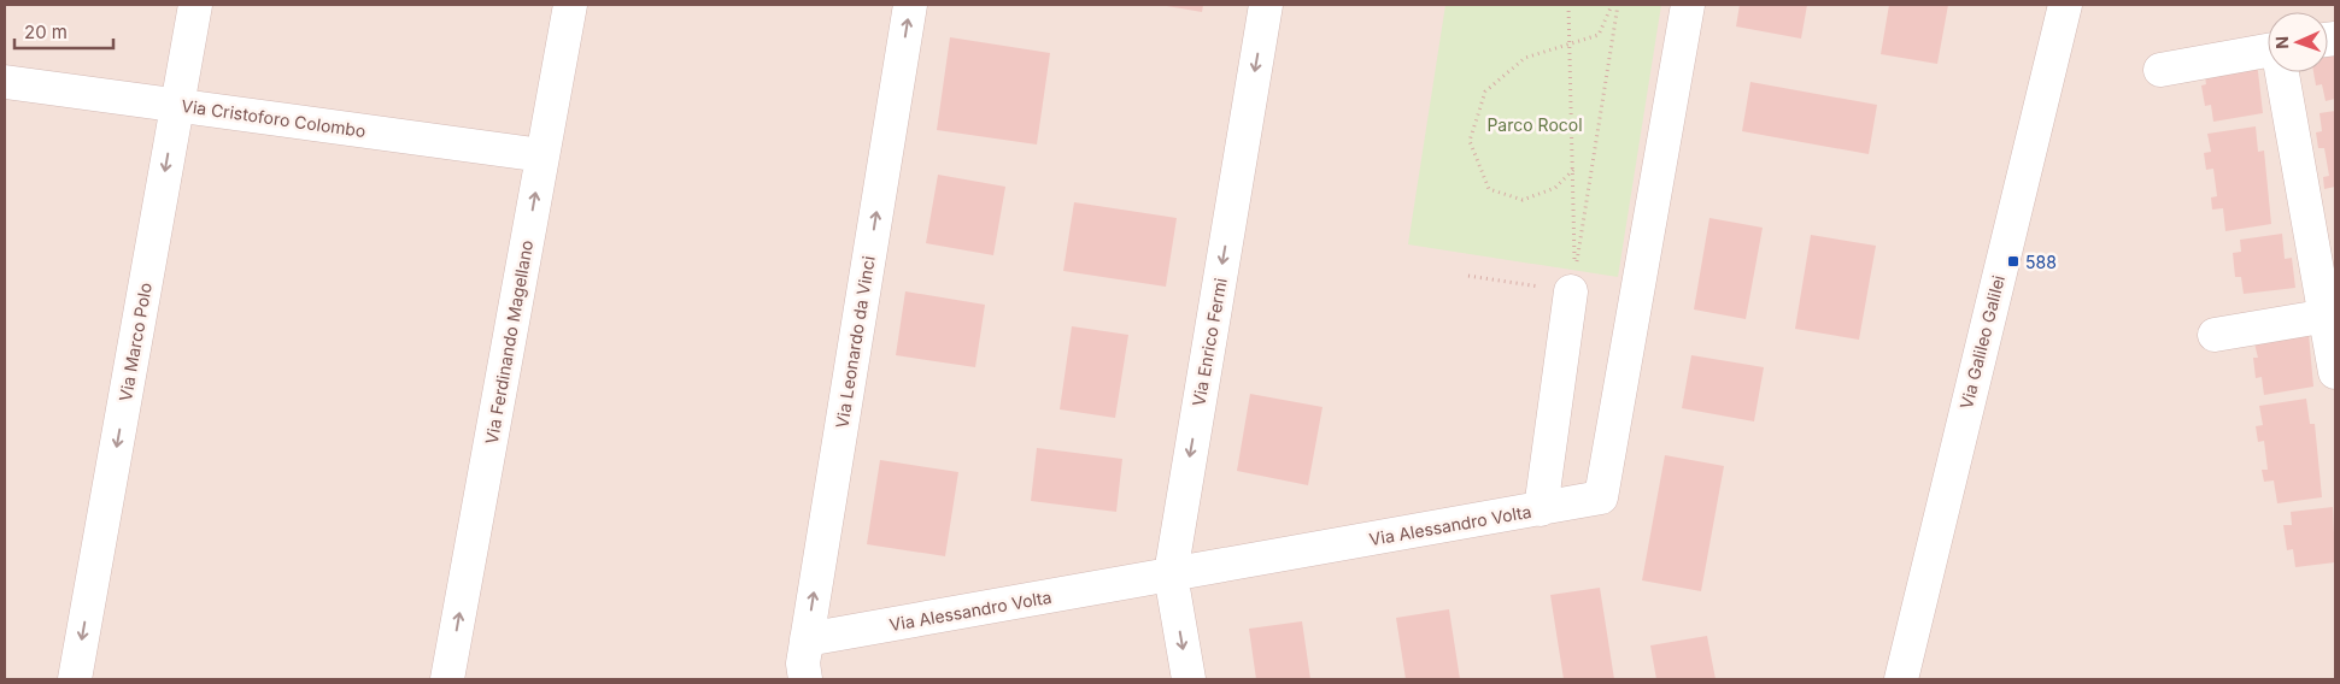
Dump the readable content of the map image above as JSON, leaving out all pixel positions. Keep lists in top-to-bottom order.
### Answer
{
  "streets": {
    "street": [
      "Via Cristoforo Colombo",
      "Via Marco Polo",
      "Via Ferdinando Magellano",
      "Via Leonardo da Vinci",
      "Via Enrico Fermi",
      "Via Galileo Galilei",
      "Via Alessandro Volta"
    ]
  },
  "crossings": [
    ["Via Cristoforo Colombo", "Via Marco Polo"],
    ["Via Cristoforo Colombo", "Via Ferdinando Magellano"],
    ["Via Leonardo da Vinci", "Via Alessandro Volta"],
    ["Via Enrico Fermi", "Via Alessandro Volta"]
  ],
  "one_way": [
    "Via Marco Polo",
    "Via Ferdinando Magellano",
    "Via Leonardo da Vinci",
    "Via Enrico Fermi"
  ],
  "parks": ["Parco Rocol"],
  "places": {
    "transit": ["588"]
  },
  "scale_bar": "20 m",
  "north": "left"
}
